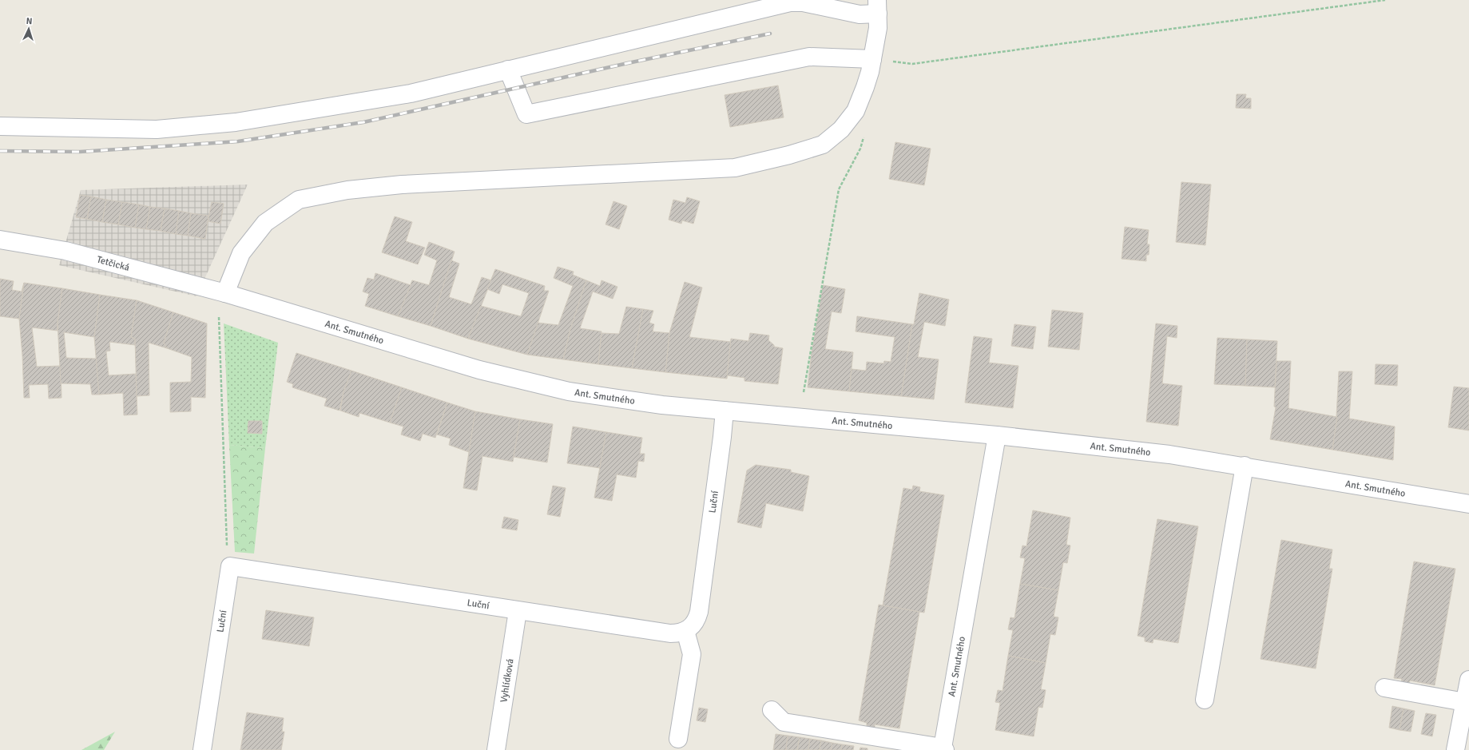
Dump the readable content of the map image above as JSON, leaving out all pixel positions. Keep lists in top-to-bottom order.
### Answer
{
  "streets": {
    "street": [
      "Tetčická",
      "Ant. Smutného",
      "Luční",
      "Vyhlídková"
    ]
  },
  "crossings": [
    ["Tetčická", "Ant. Smutného"],
    ["Ant. Smutného", "Luční"],
    ["Luční", "Vyhlídková"]
  ],
  "north": "top"
}
